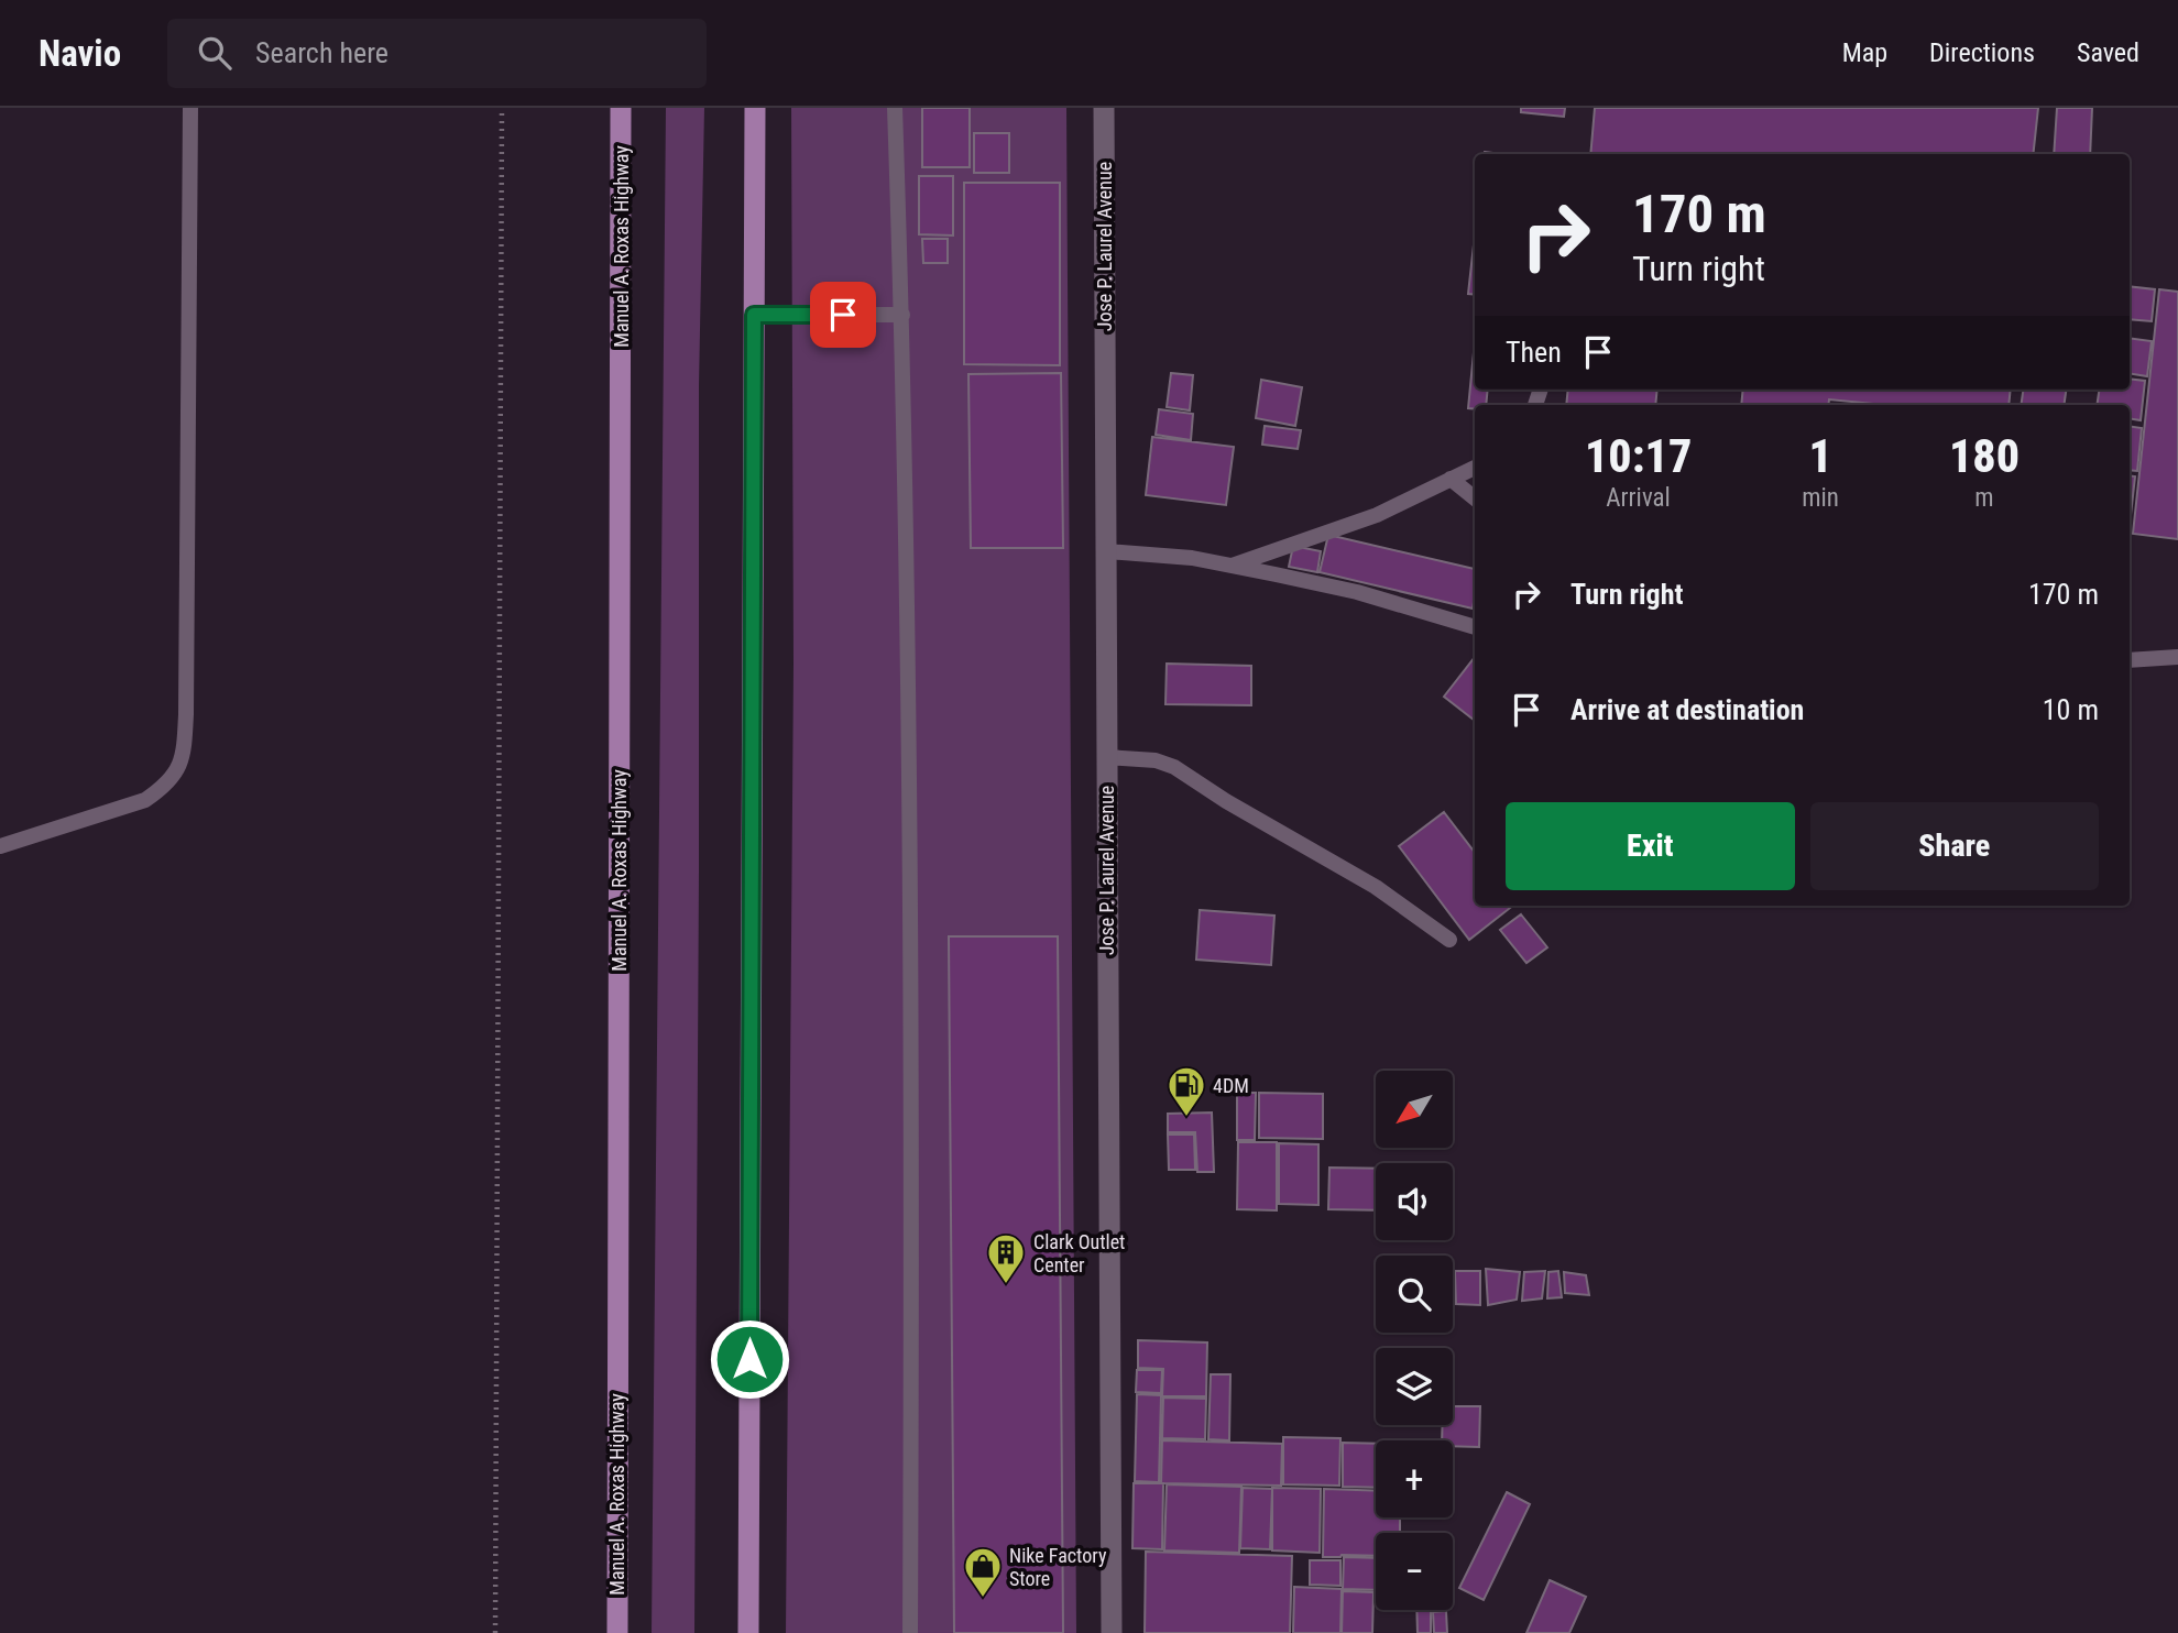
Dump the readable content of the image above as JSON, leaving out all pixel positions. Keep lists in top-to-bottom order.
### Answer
{
  "streets": {
    "main road": ["Manuel A. Roxas Highway"],
    "street": ["Jose P. Laurel Avenue"]
  },
  "places": {
    "fuel station": ["4DM"],
    "building": ["Clark Outlet Center"],
    "shop": ["Nike Factory Store"]
  },
  "north": "bottom left",
  "page": {
    "header": "Navio",
    "search": "Search here",
    "nav": ["Map", "Directions", "Saved"],
    "turn": ["170 m", "Turn right"],
    "then": "Then",
    "eta": [
      "10:17",
      "Arrival",
      "1",
      "min",
      "180",
      "m"
    ],
    "list": [
      {
        "name": "Turn right",
        "value": "170 m"
      },
      {
        "name": "Arrive at destination",
        "value": "10 m"
      }
    ],
    "buttons": ["Exit", "Share"],
    "map_buttons": ["+", "−"]
  }
}
